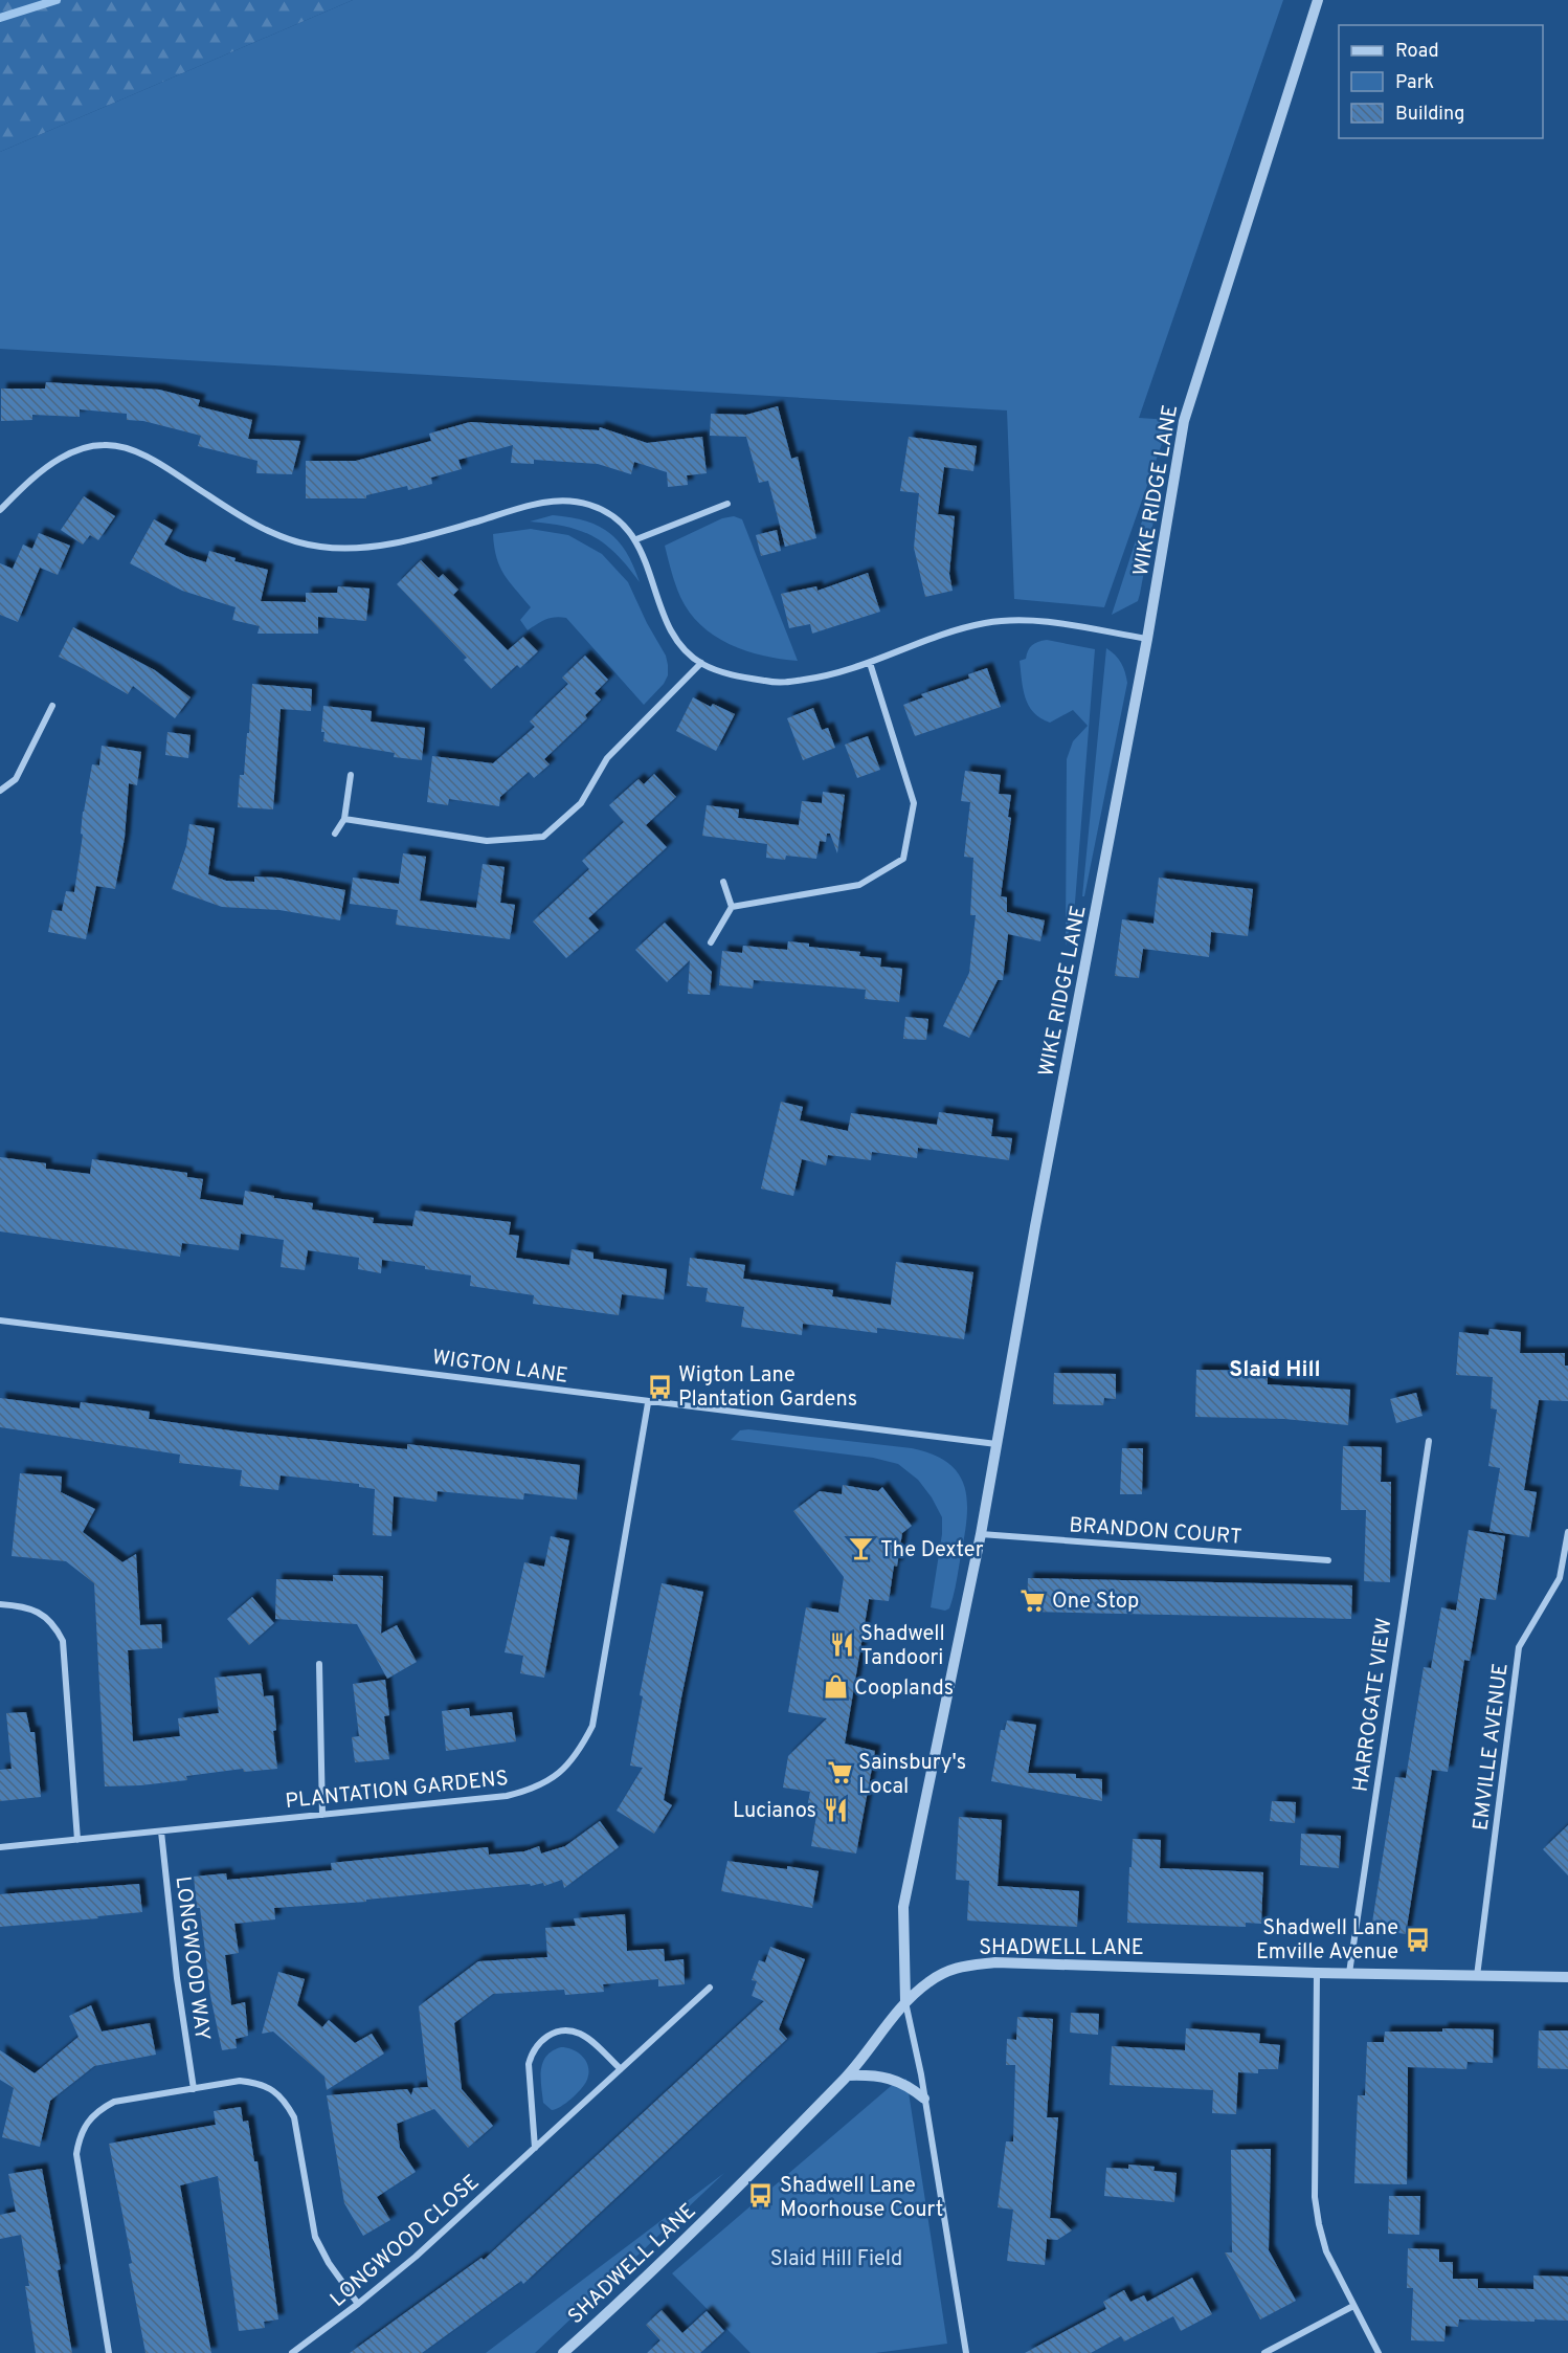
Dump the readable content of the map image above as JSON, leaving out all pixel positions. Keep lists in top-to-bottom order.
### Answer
{
  "streets": {
    "street": [
      "WIKE RIDGE LANE",
      "WIGTON LANE",
      "BRANDON COURT",
      "HARROGATE VIEW",
      "EMVILLE AVENUE",
      "PLANTATION GARDENS",
      "SHADWELL LANE",
      "LONGWOOD WAY",
      "LONGWOOD CLOSE"
    ]
  },
  "crossings": [
    ["WIKE RIDGE LANE", "WIGTON LANE"],
    ["WIKE RIDGE LANE", "BRANDON COURT"],
    ["WIKE RIDGE LANE", "SHADWELL LANE"],
    ["WIGTON LANE", "PLANTATION GARDENS"],
    ["HARROGATE VIEW", "SHADWELL LANE"],
    ["EMVILLE AVENUE", "SHADWELL LANE"],
    ["PLANTATION GARDENS", "LONGWOOD WAY"]
  ],
  "districts": ["Slaid Hill"],
  "parks": ["Slaid Hill Field"],
  "places": {
    "bus stop": ["Wigton Lane Plantation Gardens", "Shadwell Lane Emville Avenue", "Shadwell Lane Moorhouse Court"],
    "bar": ["The Dexter"],
    "supermarket": ["One Stop", "Sainsbury's Local"],
    "restaurant": ["Shadwell Tandoori", "Lucianos"],
    "shop": ["Cooplands"]
  },
  "legend": ["Road", "Park", "Building"]
}
